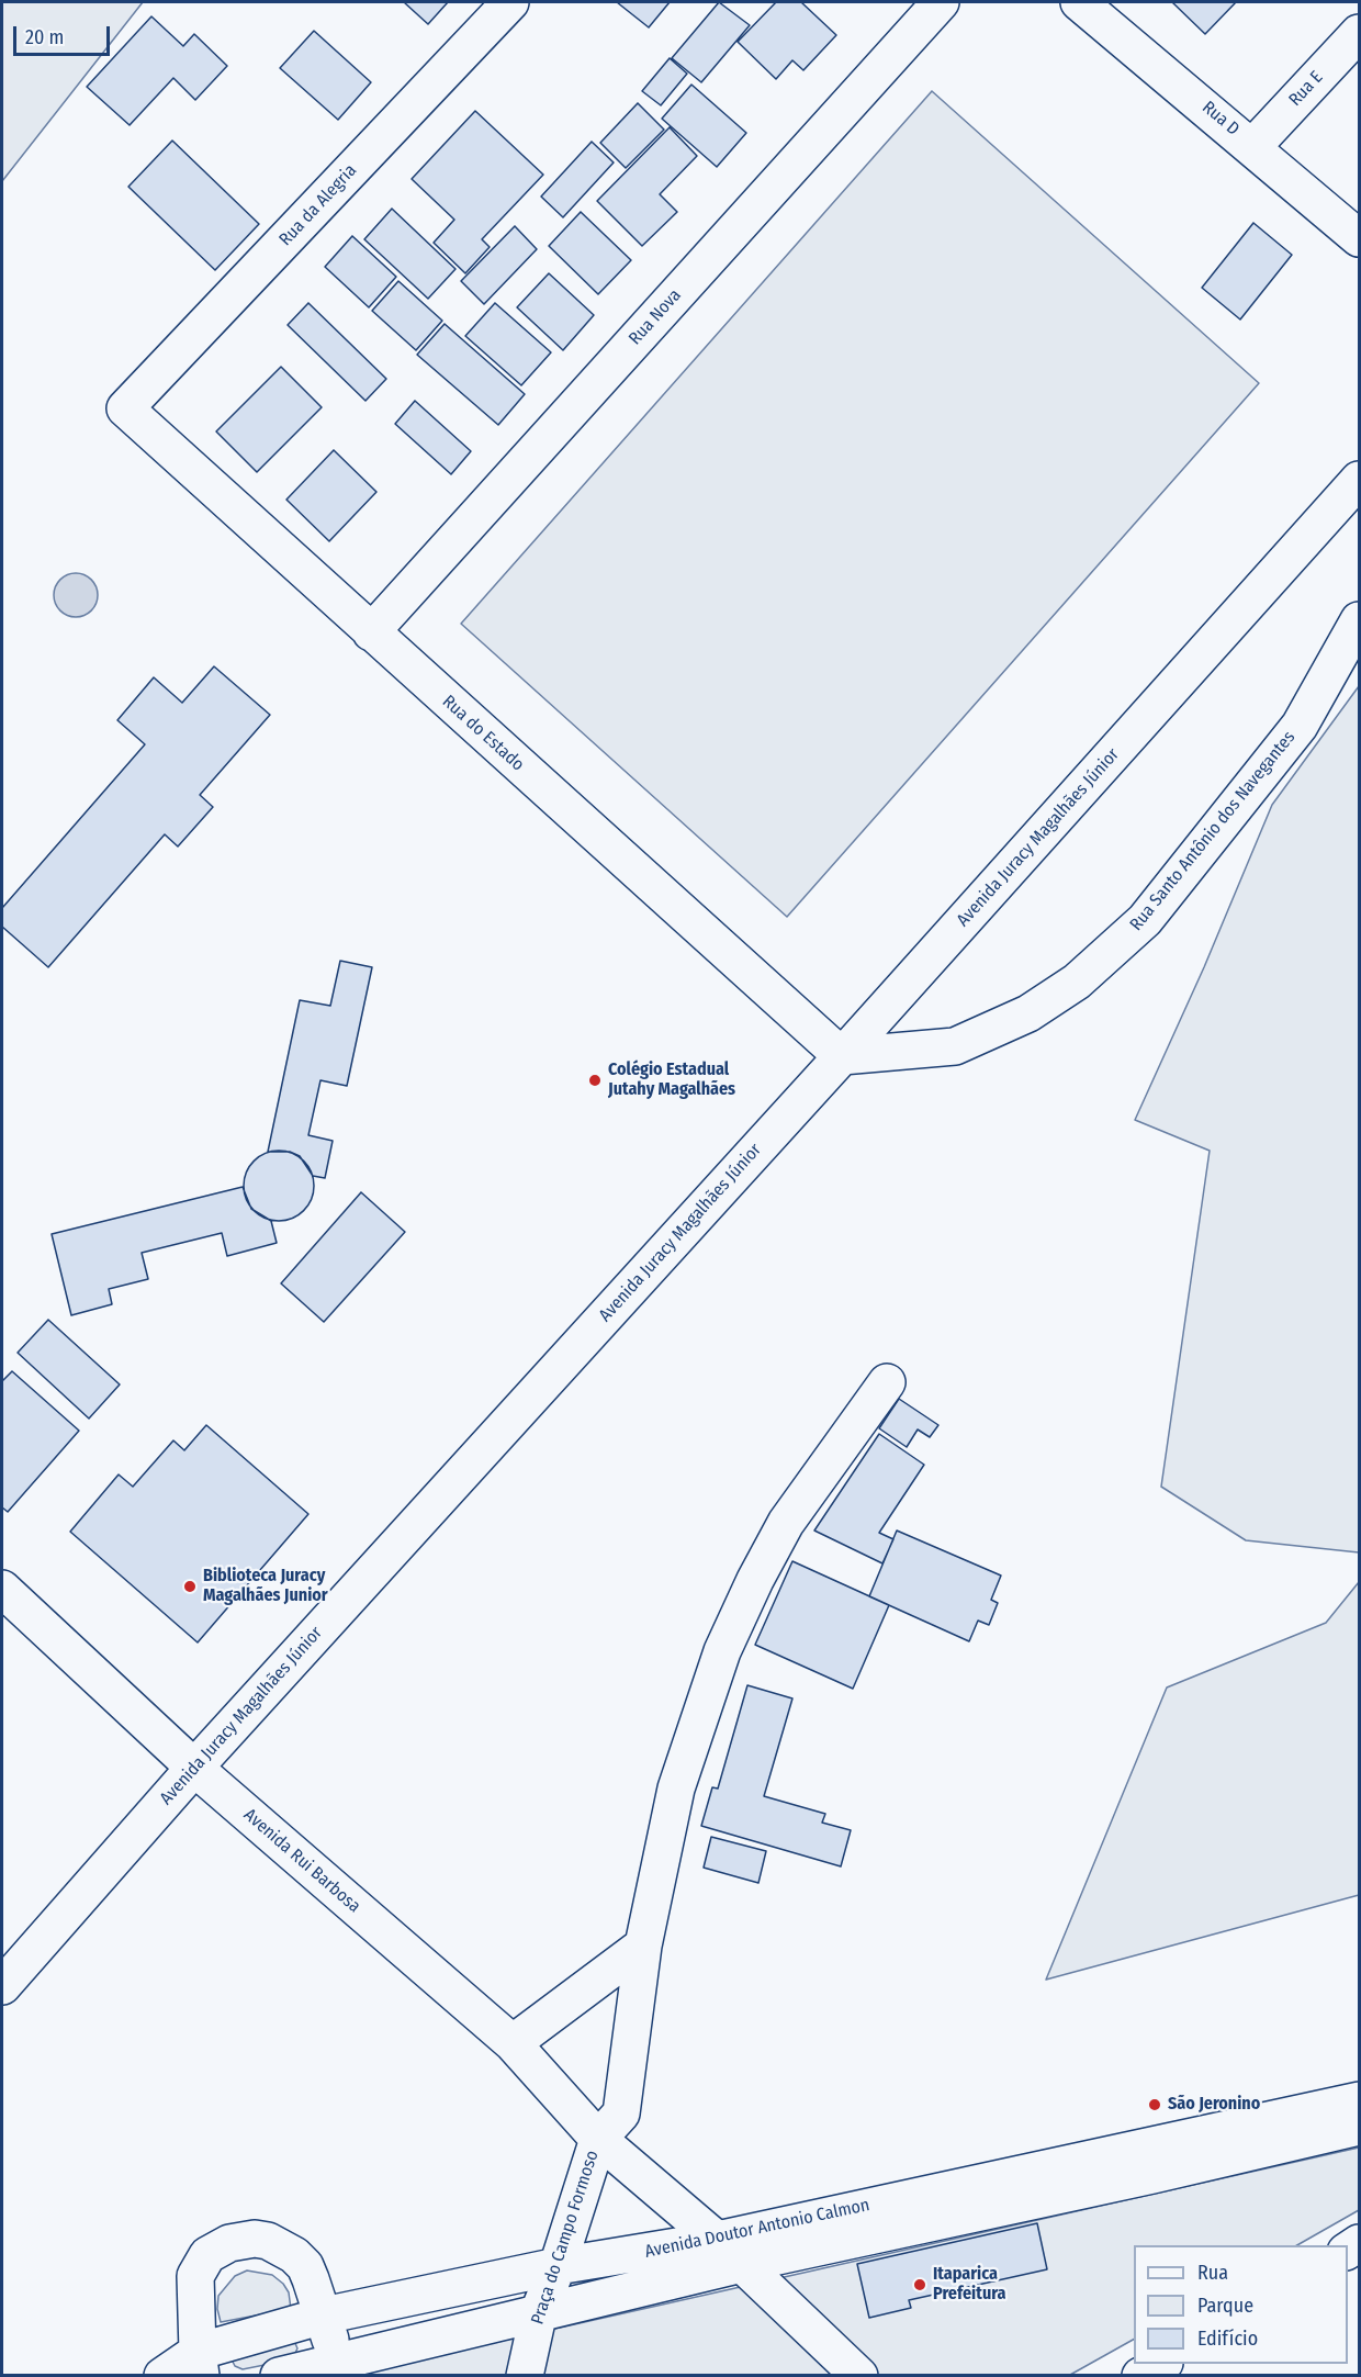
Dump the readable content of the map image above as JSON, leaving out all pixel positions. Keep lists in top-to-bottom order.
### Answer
{
  "streets": {
    "street": [
      "Rua E",
      "Rua D",
      "Rua da Alegria",
      "Rua Nova",
      "Rua do Estado",
      "Rua Santo Antônio dos Navegantes",
      "Avenida Juracy Magalhães Júnior",
      "Avenida Rui Barbosa",
      "Avenida Doutor Antonio Calmon",
      "Praça do Campo Formoso"
    ]
  },
  "crossings": [
    ["Rua E", "Rua D"],
    ["Rua da Alegria", "Rua do Estado"],
    ["Rua Nova", "Rua do Estado"],
    ["Rua do Estado", "Rua Santo Antônio dos Navegantes"],
    ["Rua do Estado", "Avenida Juracy Magalhães Júnior"],
    ["Rua Santo Antônio dos Navegantes", "Avenida Juracy Magalhães Júnior"],
    ["Avenida Juracy Magalhães Júnior", "Avenida Rui Barbosa"],
    ["Avenida Rui Barbosa", "Avenida Doutor Antonio Calmon"],
    ["Avenida Rui Barbosa", "Praça do Campo Formoso"],
    ["Avenida Doutor Antonio Calmon", "Praça do Campo Formoso"]
  ],
  "places": [
    "Colégio Estadual Jutahy Magalhães",
    "Biblioteca Juracy Magalhães Junior",
    "São Jeronino",
    "Itaparica Prefeitura"
  ],
  "legend": ["Rua", "Parque", "Edifício"],
  "scale_bar": "20 m"
}
